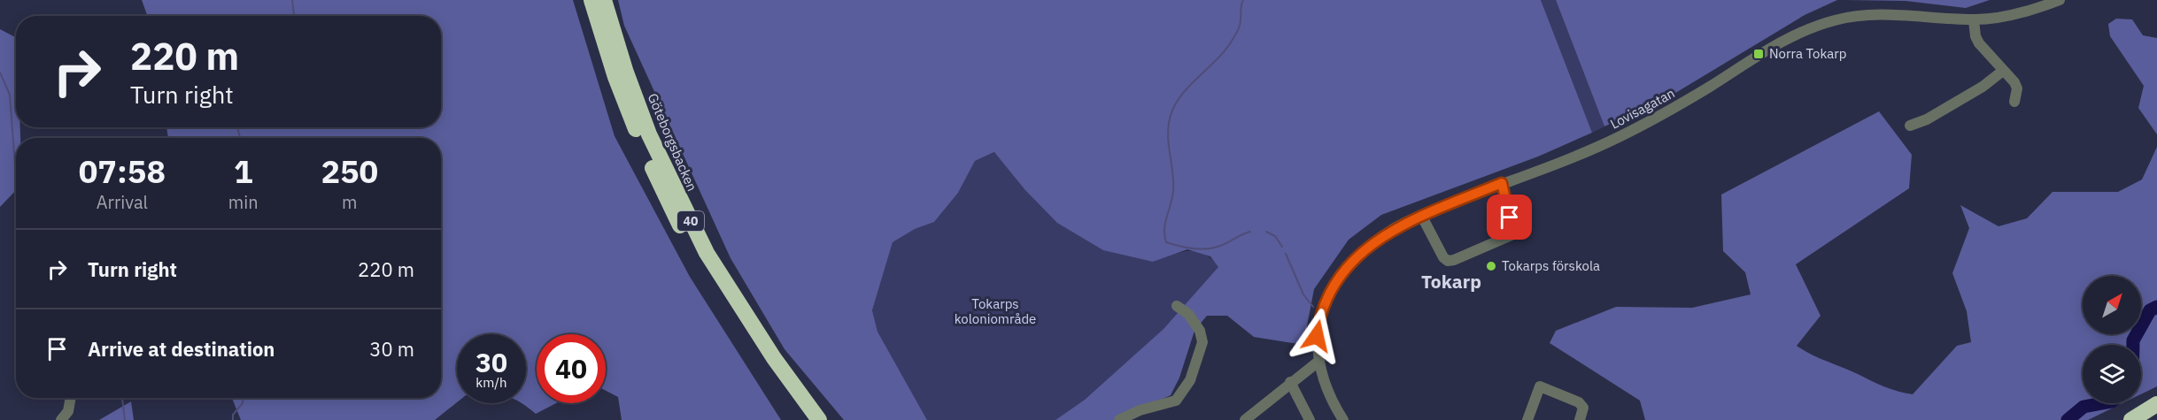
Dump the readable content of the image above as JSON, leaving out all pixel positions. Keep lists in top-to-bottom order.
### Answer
{
  "streets": {
    "highway": ["Göteborgsbacken", "40"],
    "street": ["Lovisagatan"]
  },
  "districts": ["Tokarp"],
  "parks": ["Tokarps koloniområde"],
  "places": {
    "transit": ["Norra Tokarp"],
    "other": ["Tokarps förskola"]
  },
  "north": "top right",
  "page": {
    "turn": ["220 m", "Turn right"],
    "eta": [
      "07:58",
      "Arrival",
      "1",
      "min",
      "250",
      "m"
    ],
    "list": [
      {
        "name": "Turn right",
        "value": "220 m"
      },
      {
        "name": "Arrive at destination",
        "value": "30 m"
      }
    ],
    "speed": "30 km/h",
    "limit": "40"
  }
}
